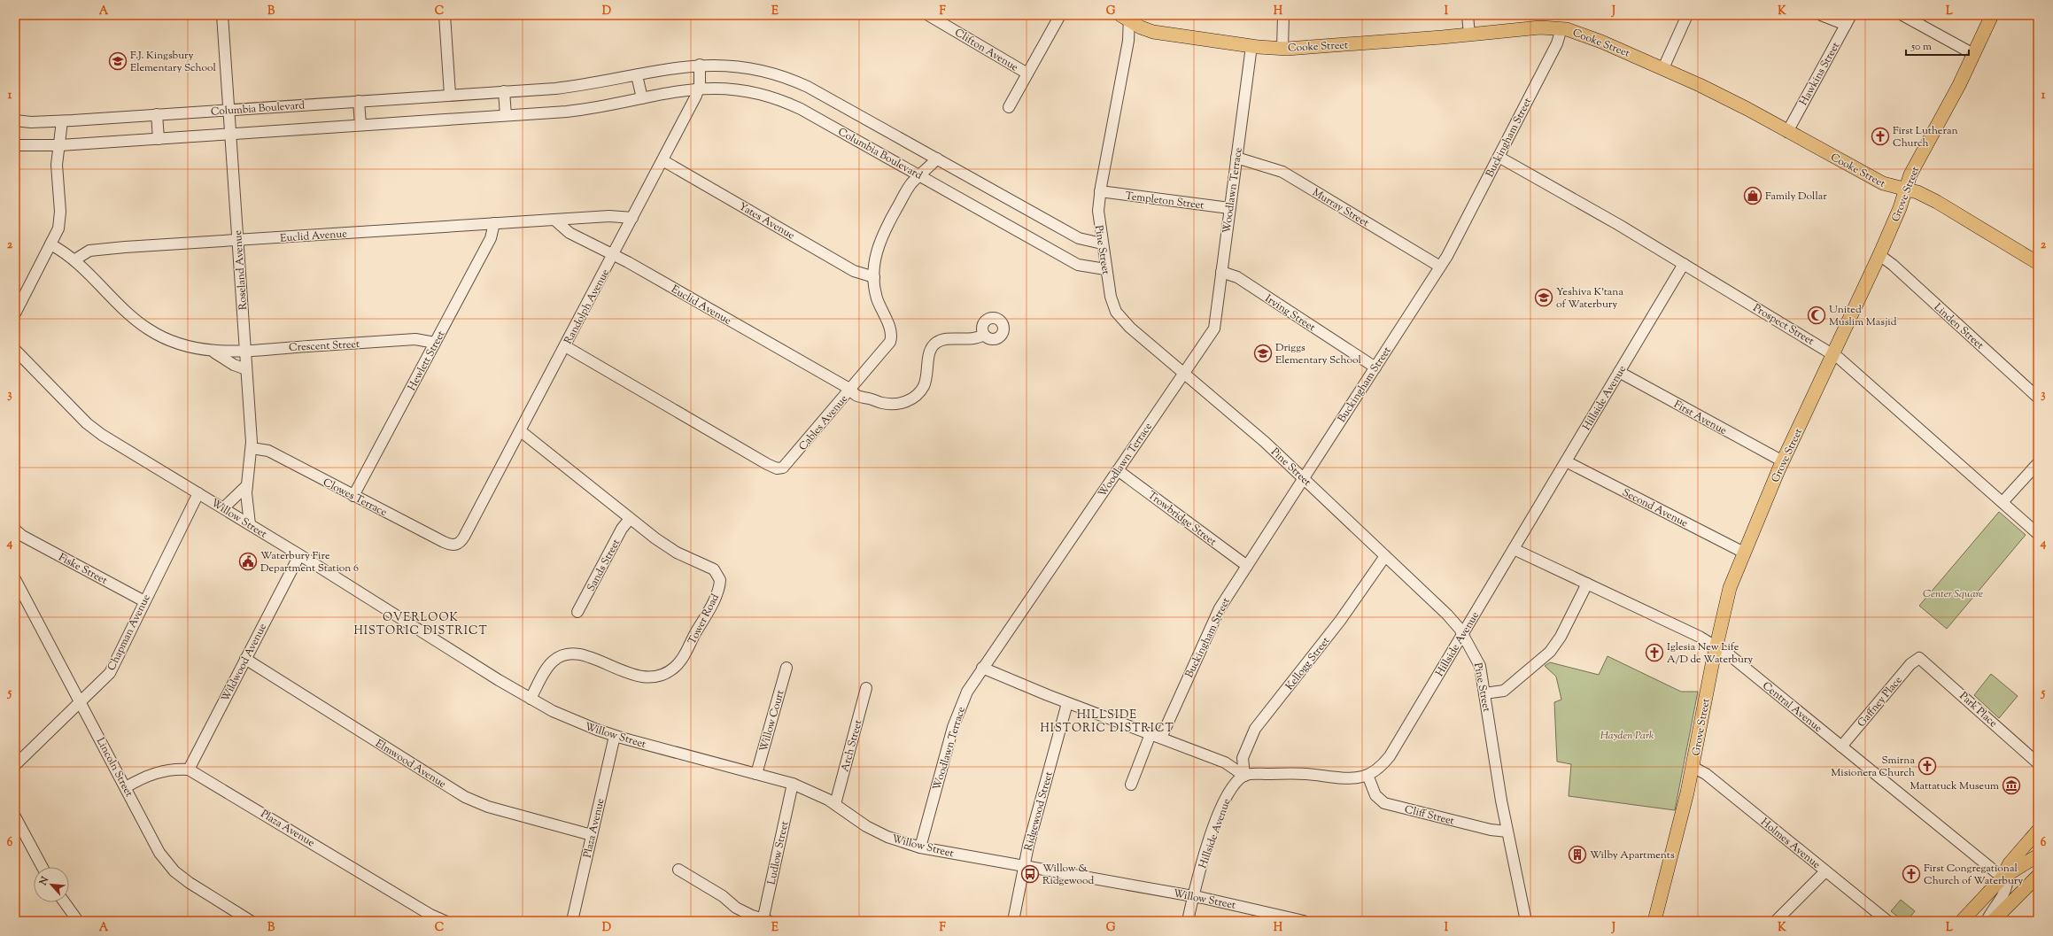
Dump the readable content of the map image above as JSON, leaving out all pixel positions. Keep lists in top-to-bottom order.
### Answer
{
  "streets": {
    "main road": ["Cooke Street", "Grove Street"],
    "street": [
      "Clifton Avenue",
      "Hawkins Street",
      "Columbia Boulevard",
      "Buckingham Street",
      "Woodlawn Terrace",
      "Templeton Street",
      "Murray Street",
      "Yates Avenue",
      "Euclid Avenue",
      "Pine Street",
      "Roseland Avenue",
      "Randolph Avenue",
      "Irving Street",
      "Prospect Street",
      "Linden Street",
      "Crescent Street",
      "Hewlett Street",
      "Hillside Avenue",
      "First Avenue",
      "Cables Avenue",
      "Clowes Terrace",
      "Second Avenue",
      "Willow Street",
      "Trowbridge Street",
      "Sands Street",
      "Fiske Street",
      "Tower Road",
      "Chapman Avenue",
      "Wildwood Avenue",
      "Kellogg Street",
      "Gaffney Place",
      "Central Avenue",
      "Park Place",
      "Willow Court",
      "Arch Street",
      "Elmwood Avenue",
      "Lincoln Street",
      "Ridgewood Street",
      "Cliff Street",
      "Plaza Avenue",
      "Holmes Avenue",
      "Ludlow Street"
    ]
  },
  "crossings": [
    ["Cooke Street", "Hawkins Street"],
    ["Cooke Street", "Buckingham Street"],
    ["Cooke Street", "Woodlawn Terrace"],
    ["Cooke Street", "Grove Street"],
    ["Cooke Street", "Pine Street"],
    ["Columbia Boulevard", "Pine Street"],
    ["Columbia Boulevard", "Roseland Avenue"],
    ["Columbia Boulevard", "Randolph Avenue"],
    ["Columbia Boulevard", "Cables Avenue"],
    ["Buckingham Street", "Murray Street"],
    ["Buckingham Street", "Pine Street"],
    ["Buckingham Street", "Irving Street"],
    ["Buckingham Street", "Prospect Street"],
    ["Buckingham Street", "Trowbridge Street"],
    ["Woodlawn Terrace", "Templeton Street"],
    ["Woodlawn Terrace", "Murray Street"],
    ["Woodlawn Terrace", "Pine Street"],
    ["Woodlawn Terrace", "Irving Street"],
    ["Woodlawn Terrace", "Willow Street"],
    ["Woodlawn Terrace", "Trowbridge Street"],
    ["Grove Street", "Prospect Street"],
    ["Grove Street", "Linden Street"],
    ["Grove Street", "First Avenue"],
    ["Grove Street", "Second Avenue"],
    ["Grove Street", "Central Avenue"],
    ["Grove Street", "Holmes Avenue"],
    ["Templeton Street", "Pine Street"],
    ["Yates Avenue", "Randolph Avenue"],
    ["Yates Avenue", "Cables Avenue"],
    ["Euclid Avenue", "Roseland Avenue"],
    ["Euclid Avenue", "Randolph Avenue"],
    ["Euclid Avenue", "Crescent Street"],
    ["Euclid Avenue", "Hewlett Street"],
    ["Euclid Avenue", "Cables Avenue"],
    ["Pine Street", "Hillside Avenue"],
    ["Pine Street", "Kellogg Street"],
    ["Pine Street", "Cliff Street"],
    ["Roseland Avenue", "Crescent Street"],
    ["Roseland Avenue", "Clowes Terrace"],
    ["Roseland Avenue", "Willow Street"],
    ["Randolph Avenue", "Cables Avenue"],
    ["Randolph Avenue", "Clowes Terrace"],
    ["Randolph Avenue", "Tower Road"],
    ["Prospect Street", "Hillside Avenue"],
    ["Crescent Street", "Hewlett Street"],
    ["Hewlett Street", "Clowes Terrace"],
    ["Hillside Avenue", "First Avenue"],
    ["Hillside Avenue", "Second Avenue"],
    ["Hillside Avenue", "Willow Street"],
    ["Hillside Avenue", "Kellogg Street"],
    ["Hillside Avenue", "Central Avenue"],
    ["Hillside Avenue", "Cliff Street"],
    ["Willow Street", "Tower Road"],
    ["Willow Street", "Chapman Avenue"],
    ["Willow Street", "Wildwood Avenue"],
    ["Willow Street", "Willow Court"],
    ["Willow Street", "Arch Street"],
    ["Willow Street", "Ridgewood Street"],
    ["Willow Street", "Plaza Avenue"],
    ["Willow Street", "Ludlow Street"],
    ["Sands Street", "Tower Road"],
    ["Fiske Street", "Chapman Avenue"],
    ["Chapman Avenue", "Lincoln Street"],
    ["Wildwood Avenue", "Elmwood Avenue"],
    ["Wildwood Avenue", "Plaza Avenue"],
    ["Gaffney Place", "Central Avenue"],
    ["Gaffney Place", "Park Place"],
    ["Elmwood Avenue", "Plaza Avenue"],
    ["Lincoln Street", "Plaza Avenue"]
  ],
  "districts": ["OVERLOOK HISTORIC DISTRICT", "HILLSIDE HISTORIC DISTRICT"],
  "parks": ["Center Square", "Hayden Park"],
  "places": {
    "school or university": ["F.J. Kingsbury Elementary School", "Yeshiva K’tana of Waterbury", "Driggs Elementary School"],
    "church": [
      "First Lutheran Church",
      "Iglesia New Life A/D de Waterbury",
      "Smirna Misionera Church",
      "First Congregational Church of Waterbury"
    ],
    "shop": ["Family Dollar"],
    "mosque": ["United Muslim Masjid"],
    "public building": ["Waterbury Fire Department Station 6"],
    "museum": ["Mattatuck Museum"],
    "building": ["Wilby Apartments"],
    "bus stop": ["Willow & Ridgewood"]
  },
  "scale_bar": "50 m",
  "north": "top left",
  "grid": {
    "columns": [
      "A",
      "B",
      "C",
      "D",
      "E",
      "F",
      "G",
      "H",
      "I",
      "J",
      "K",
      "L"
    ],
    "rows": [
      "1",
      "2",
      "3",
      "4",
      "5",
      "6"
    ]
  }
}
